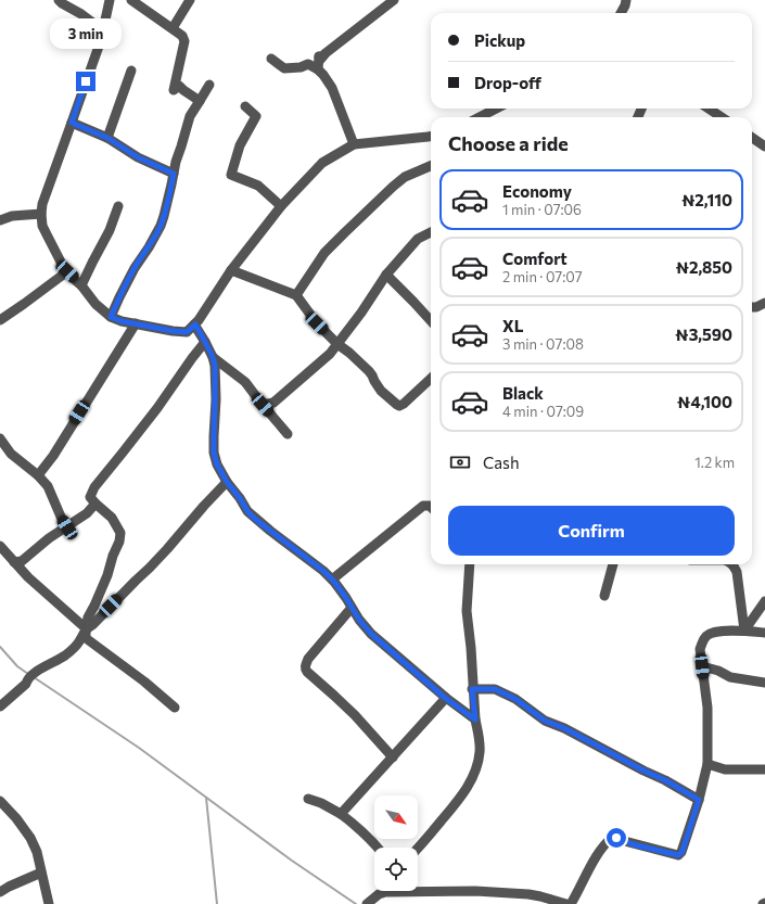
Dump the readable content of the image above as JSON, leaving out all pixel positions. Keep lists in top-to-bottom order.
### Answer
{
  "north": "bottom right",
  "page": {
    "banner": ["Pickup", "Drop-off"],
    "bubble": "3 min",
    "heading": "Choose a ride",
    "list": [
      {
        "name": "Economy",
        "note": "1 min · 07:06",
        "value": "₦2,110"
      },
      {
        "name": "Comfort",
        "note": "2 min · 07:07",
        "value": "₦2,850"
      },
      {
        "name": "XL",
        "note": "3 min · 07:08",
        "value": "₦3,590"
      },
      {
        "name": "Black",
        "note": "4 min · 07:09",
        "value": "₦4,100"
      }
    ],
    "pay": ["Cash", "1.2 km"],
    "buttons": "Confirm"
  }
}
